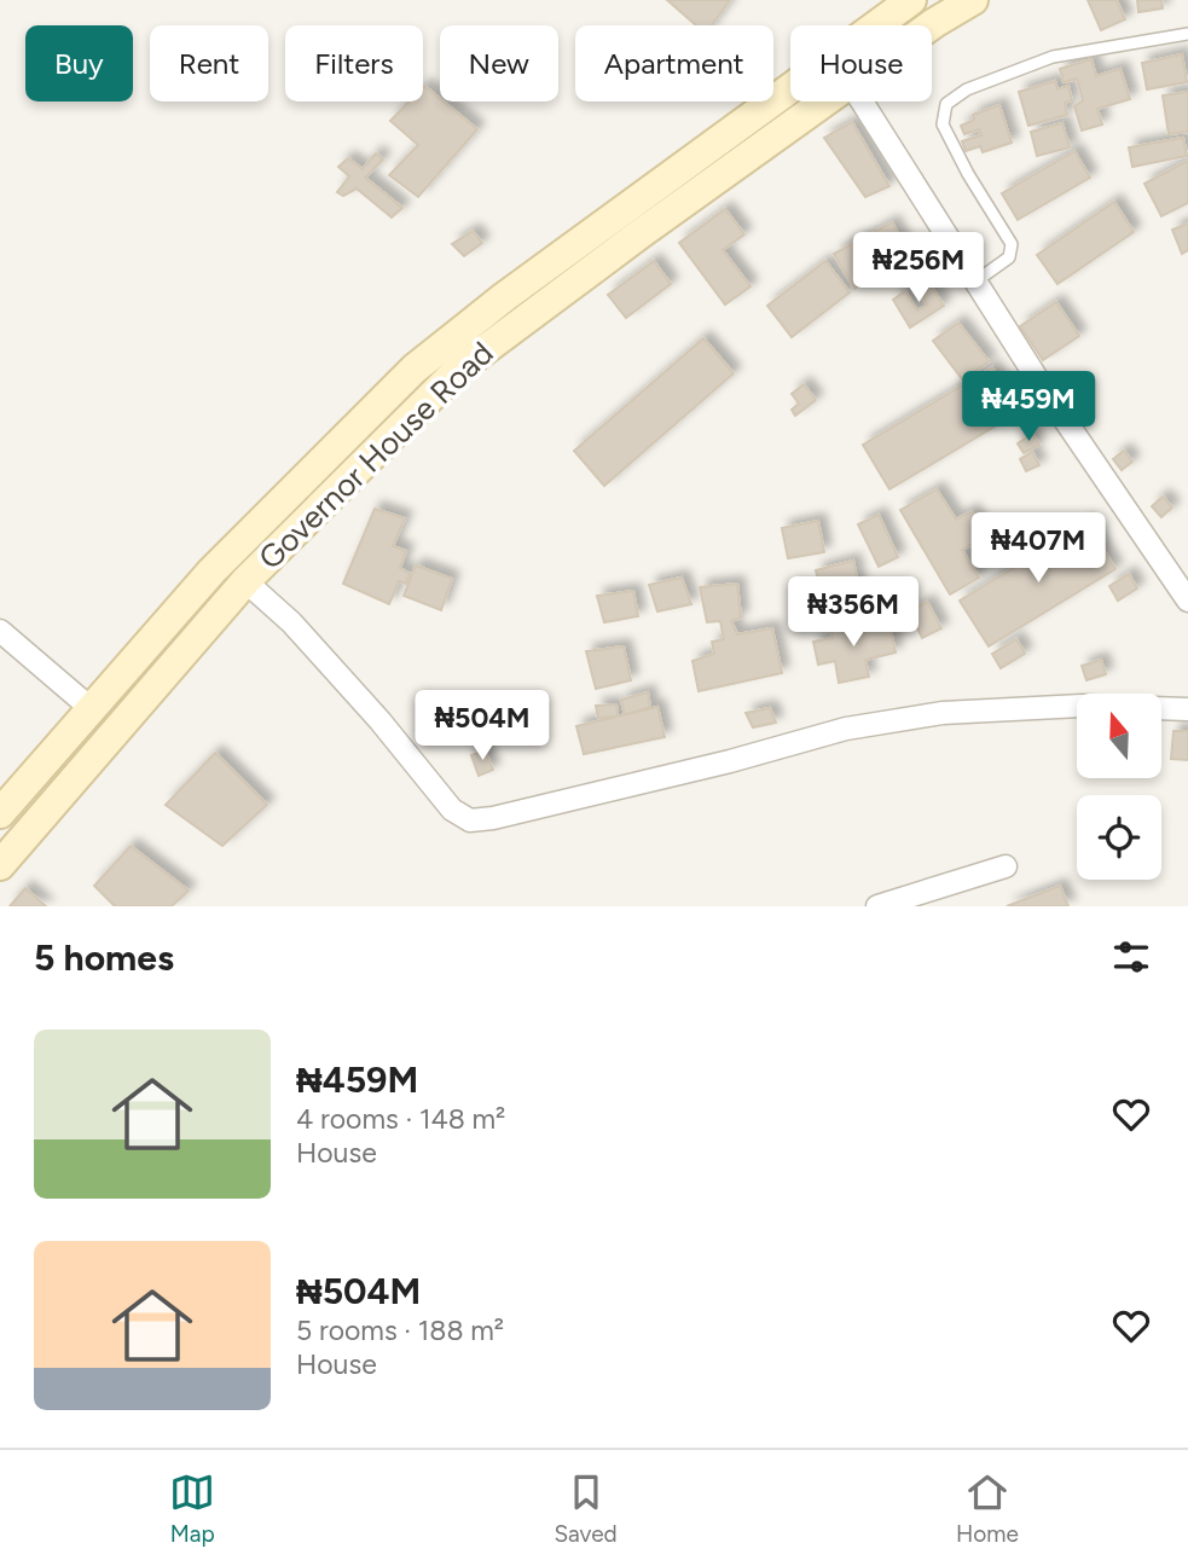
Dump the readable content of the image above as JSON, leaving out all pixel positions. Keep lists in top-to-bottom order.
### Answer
{
  "streets": {
    "main road": ["Governor House Road"]
  },
  "north": "top",
  "page": {
    "chip": [
      "Buy",
      "Rent",
      "Filters",
      "New",
      "Apartment",
      "House"
    ],
    "price": [
      "₦256M",
      "₦459M",
      "₦407M",
      "₦356M",
      "₦504M"
    ],
    "heading": "5 homes",
    "list": [
      {
        "name": "₦459M",
        "note": "4 rooms · 148 m² · House"
      },
      {
        "name": "₦504M",
        "note": "5 rooms · 188 m² · House"
      }
    ],
    "tabs": ["Map", "Saved", "Home"]
  }
}
